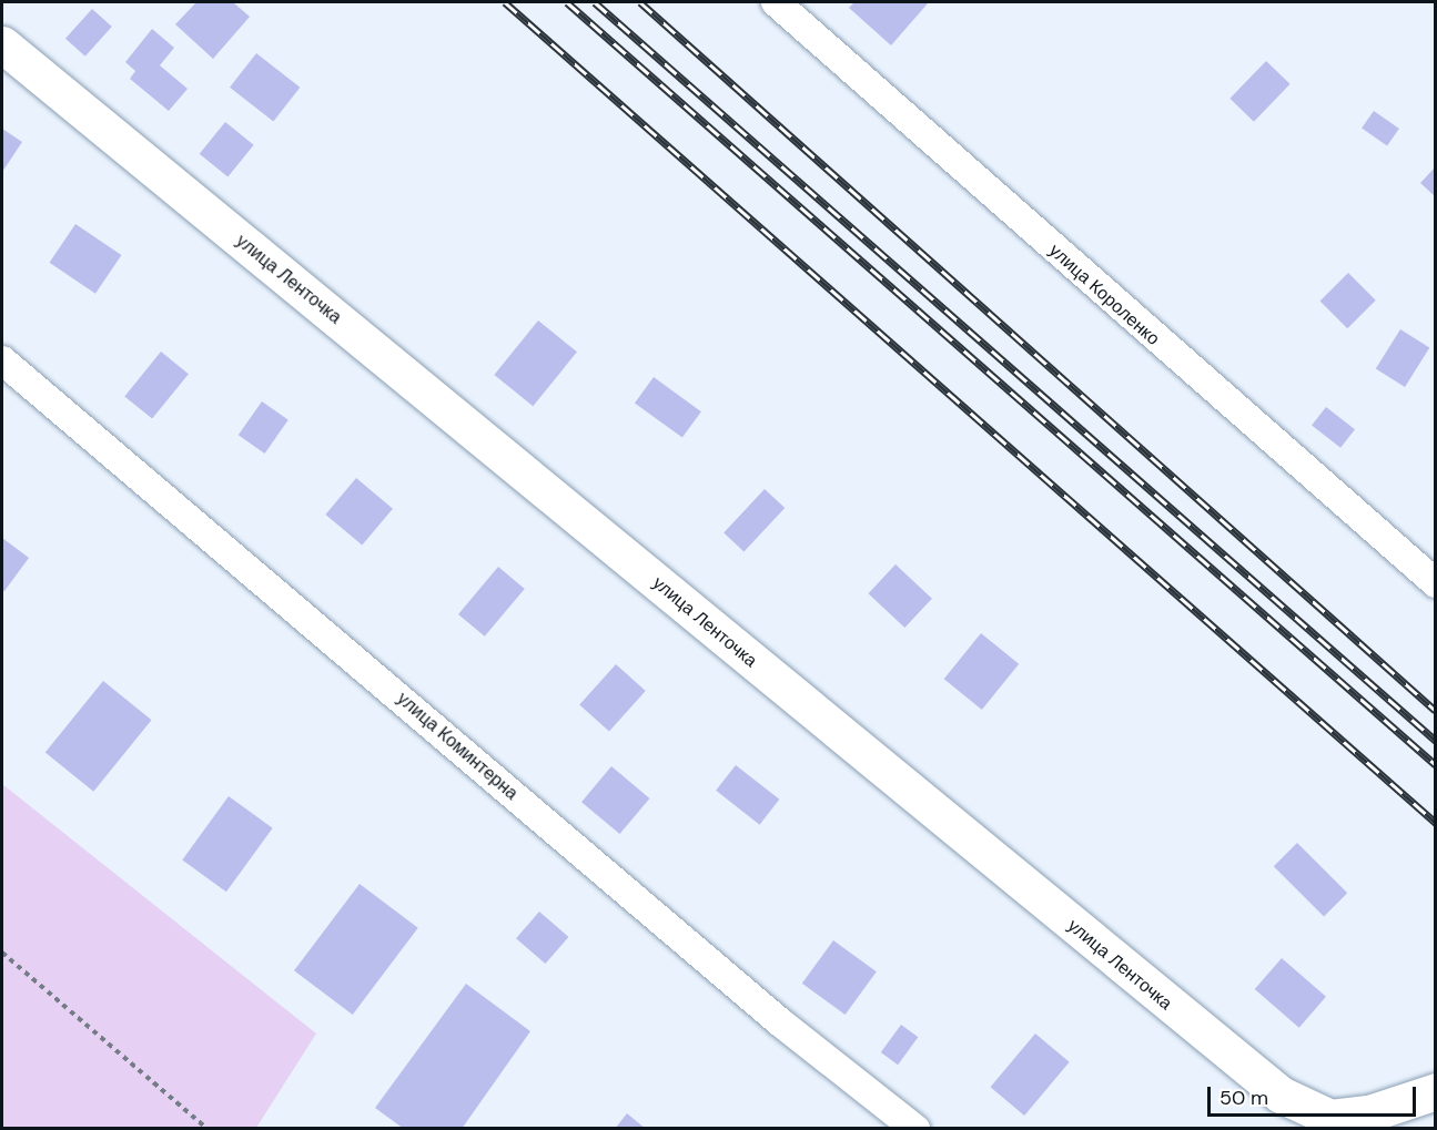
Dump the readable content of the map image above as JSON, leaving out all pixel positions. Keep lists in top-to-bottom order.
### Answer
{
  "streets": {
    "main road": ["улица Ленточка"],
    "street": ["улица Короленко", "улица Коминтерна"]
  },
  "scale_bar": "50 m"
}
